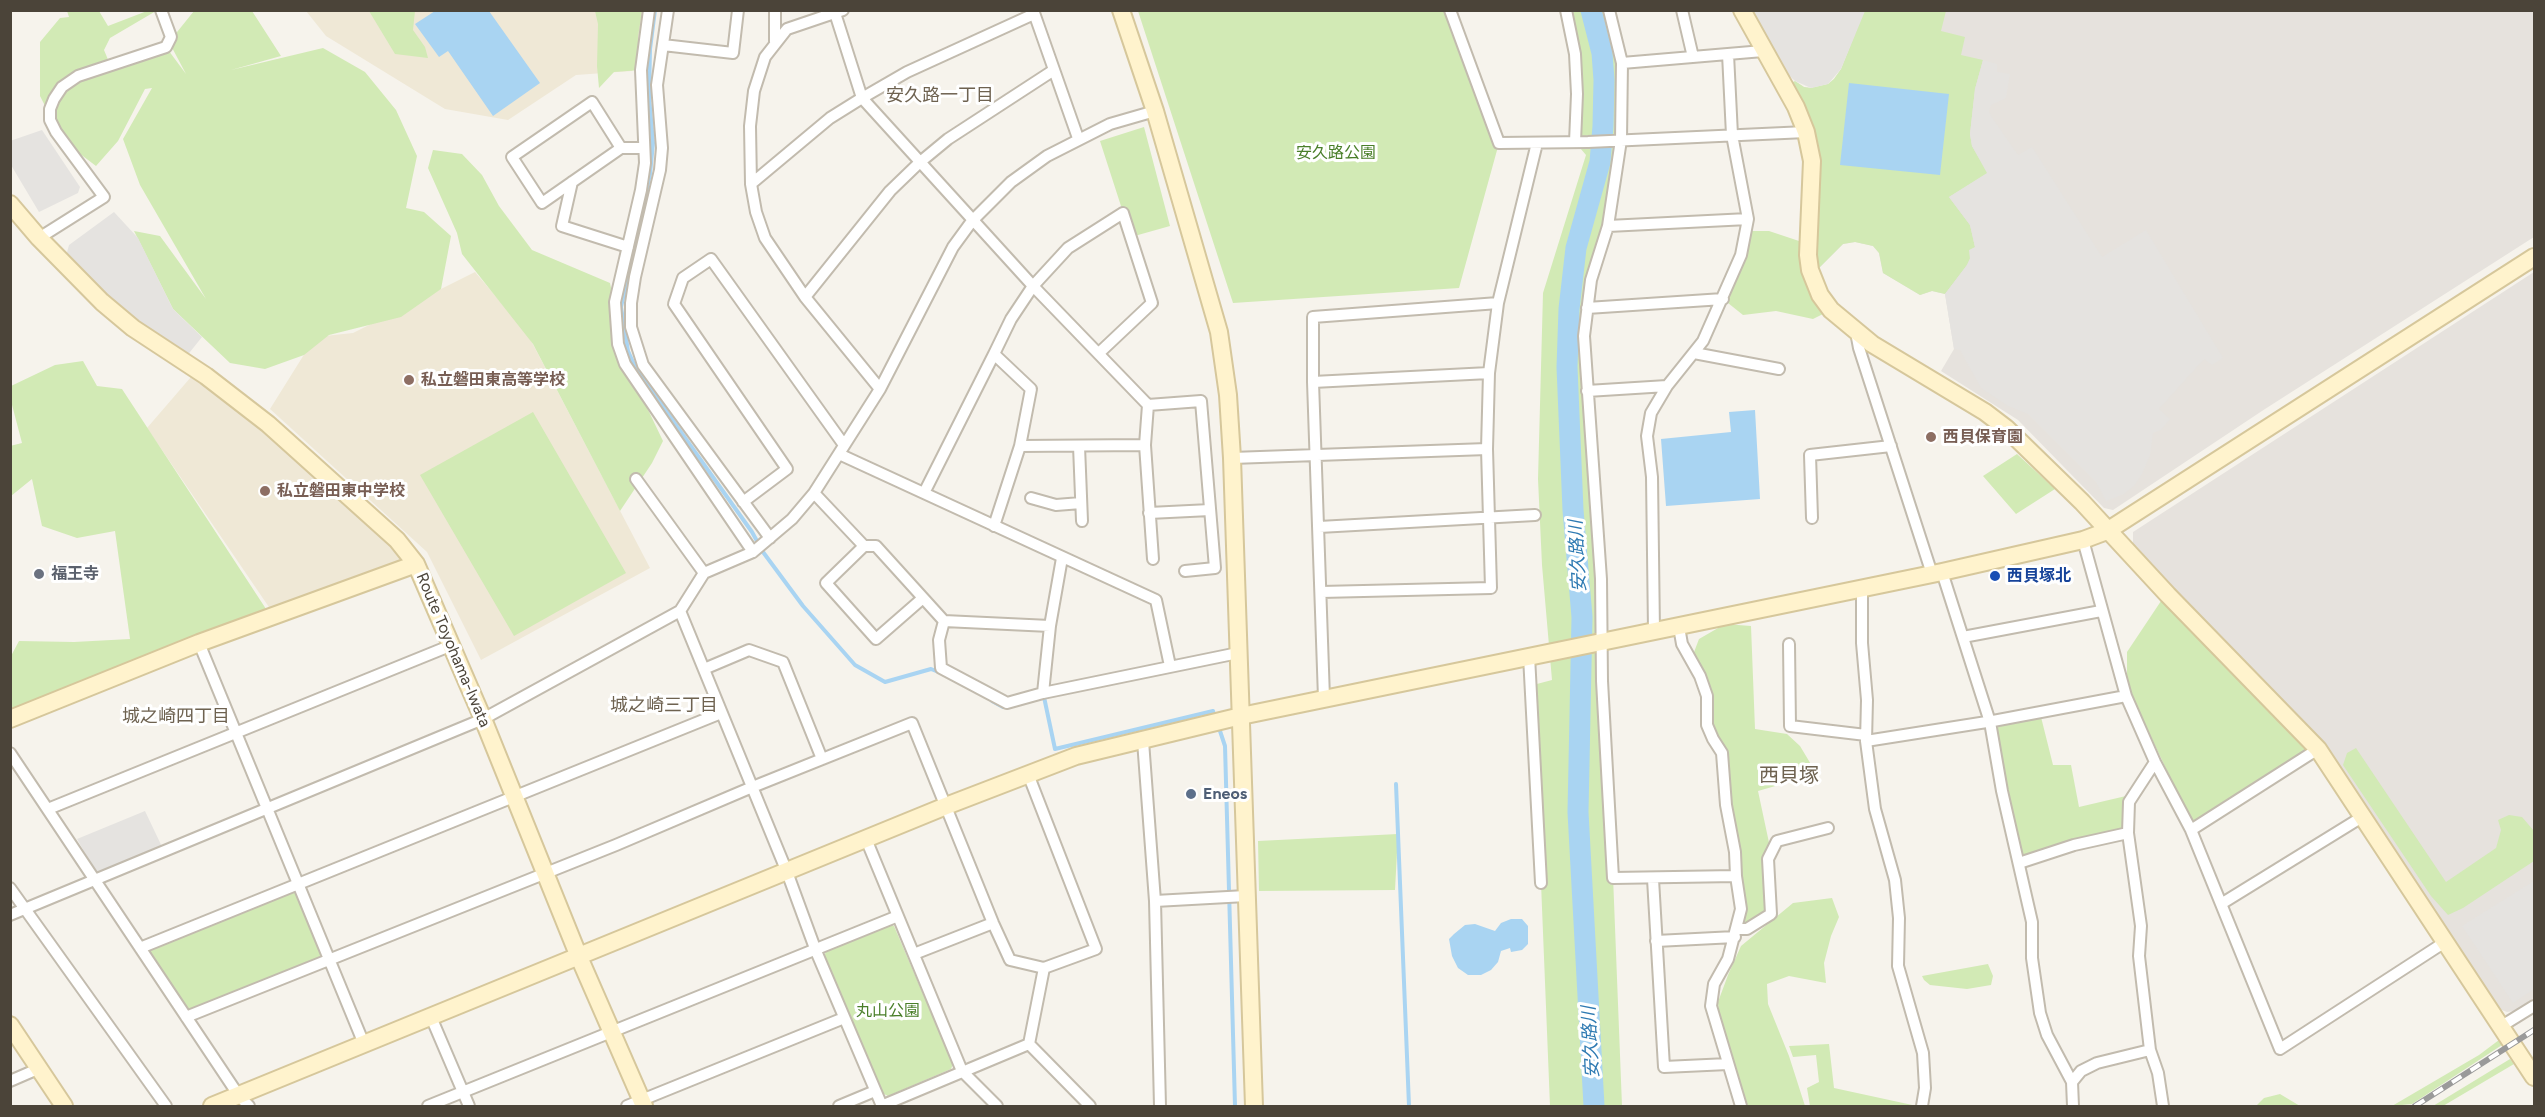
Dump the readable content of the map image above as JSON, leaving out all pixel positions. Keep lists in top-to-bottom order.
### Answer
{
  "streets": {
    "street": ["Route Toyohama-Iwata"]
  },
  "districts": [
    "安久路一丁目",
    "城之崎三丁目",
    "城之崎四丁目",
    "西貝塚"
  ],
  "water": ["安久路川"],
  "parks": ["安久路公園", "丸山公園"],
  "places": [
    "私立磐田東高等学校",
    "西貝保育園",
    "私立磐田東中学校",
    "福王寺",
    "西貝塚北",
    "Eneos"
  ]
}
